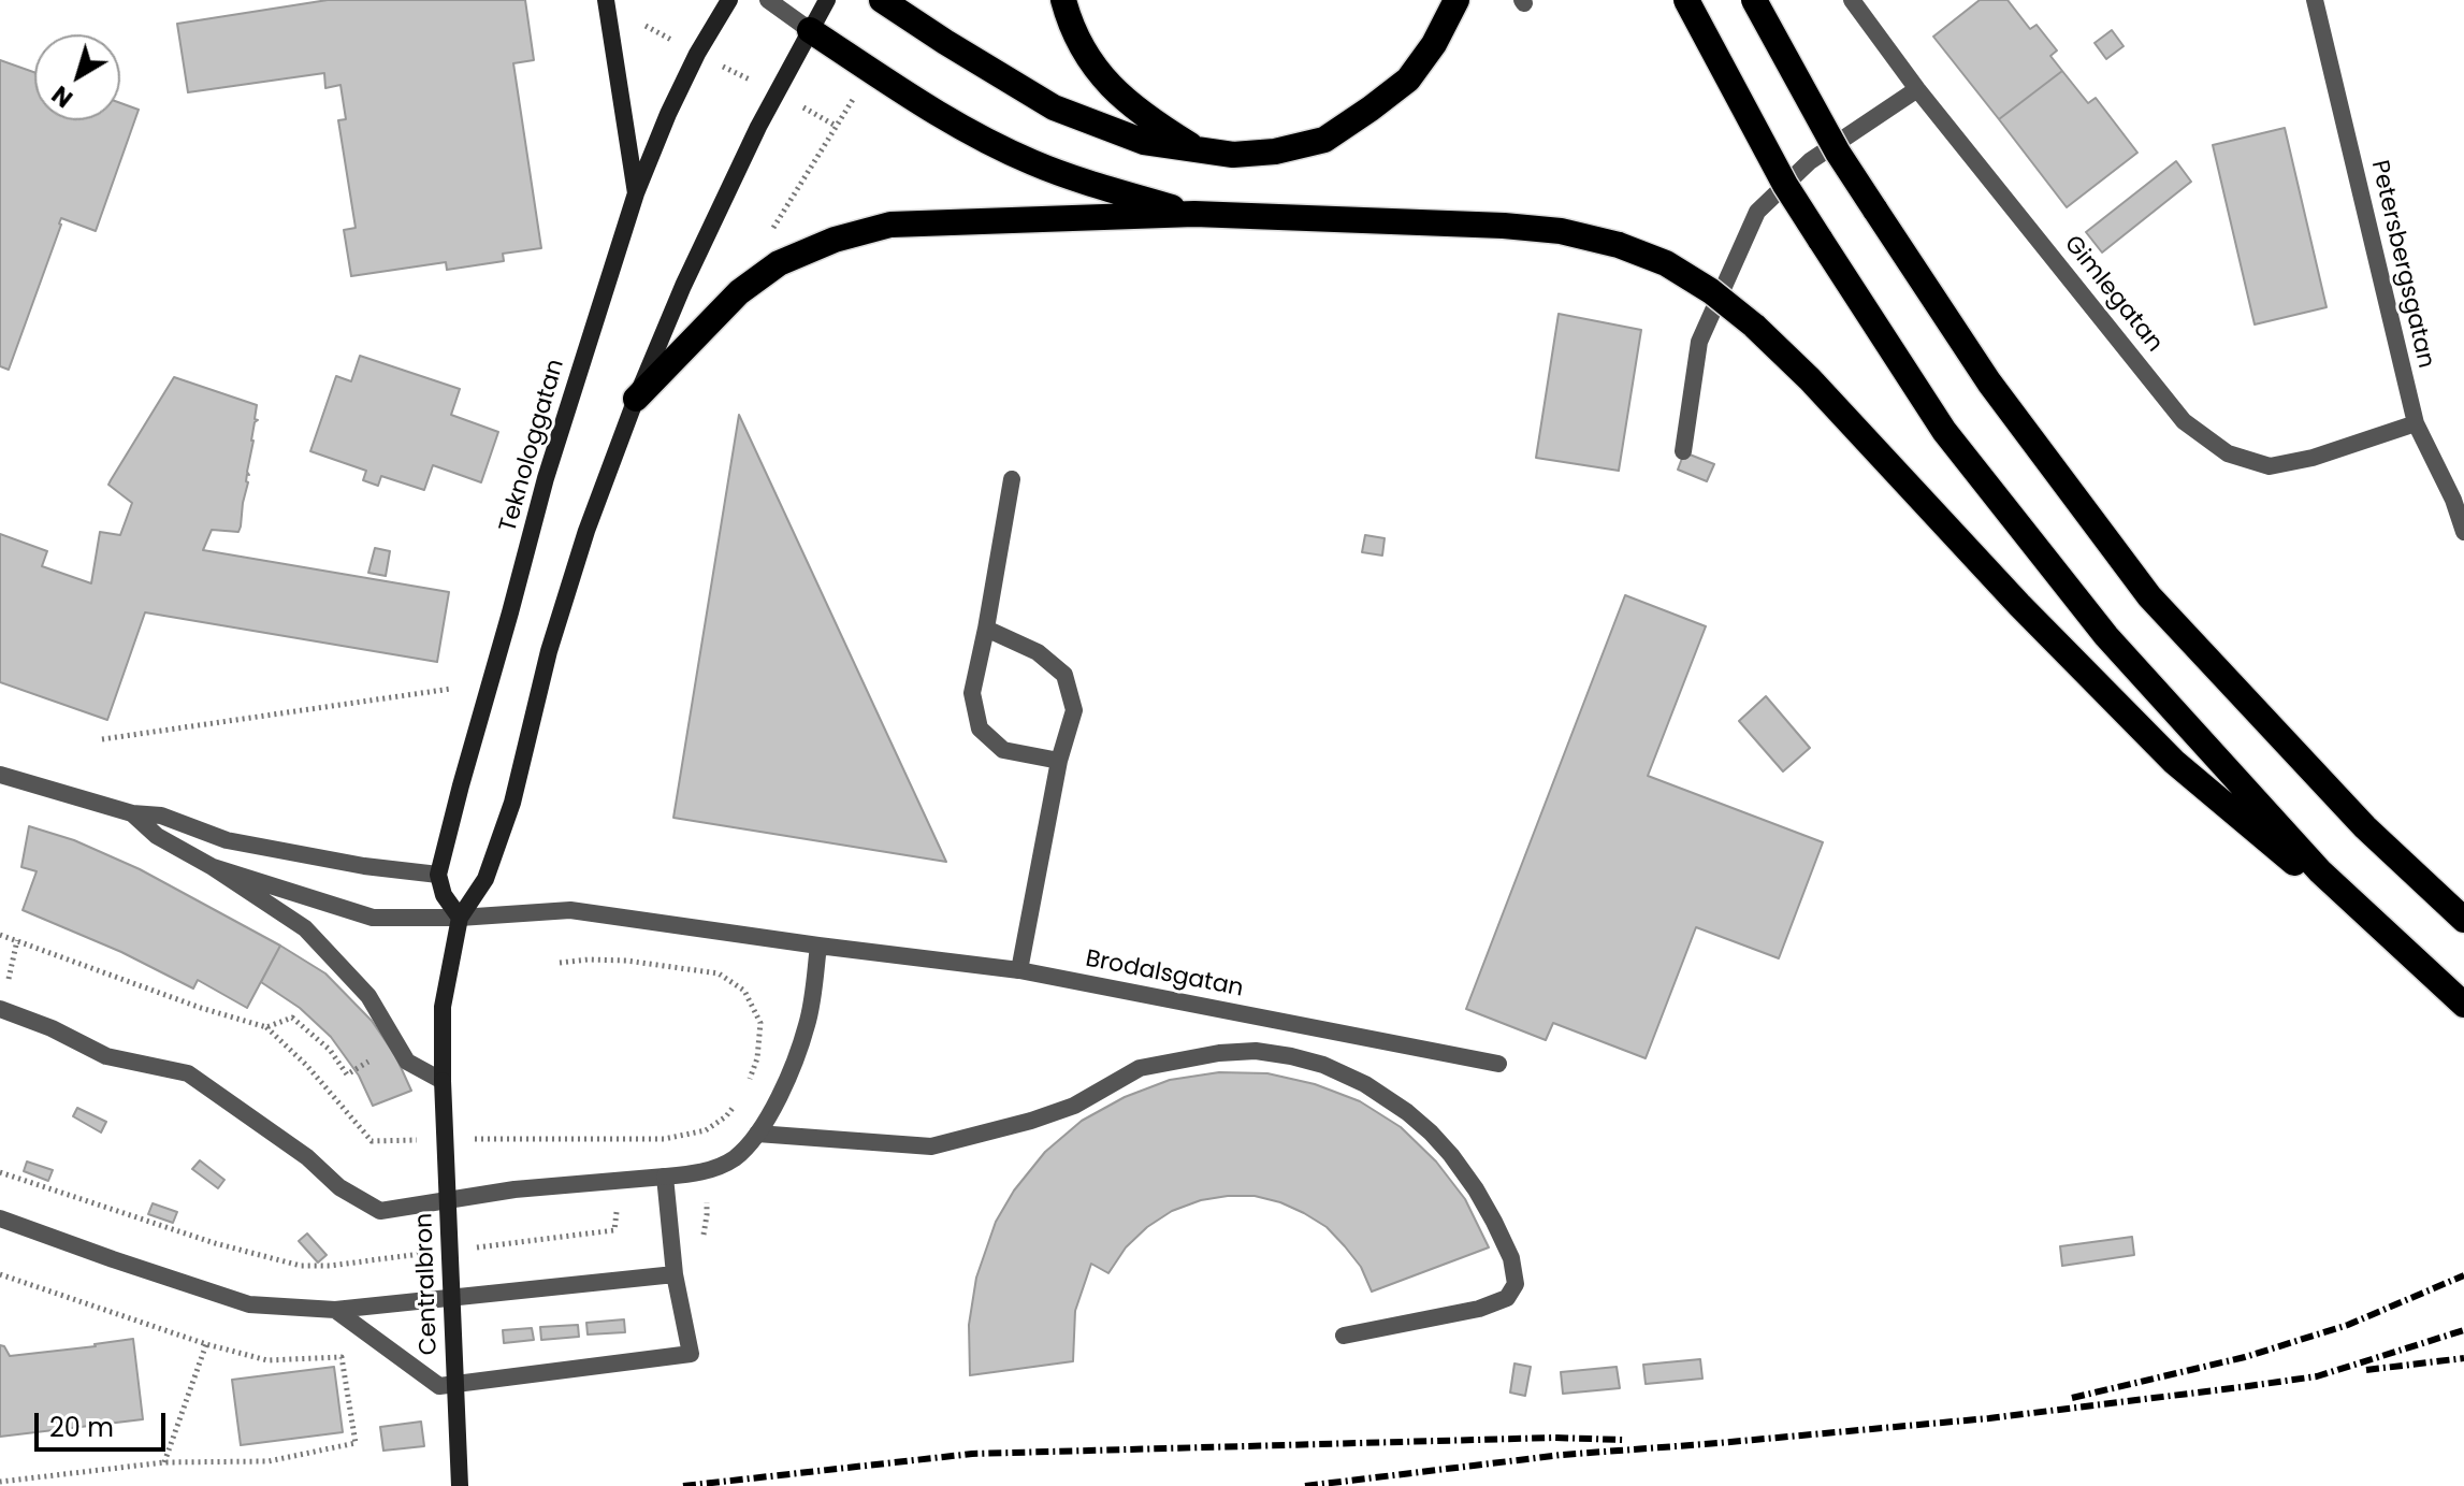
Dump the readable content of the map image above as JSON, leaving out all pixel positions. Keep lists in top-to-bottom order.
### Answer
{
  "streets": {
    "main road": ["Teknologgatan", "Centralbron"],
    "street": ["Petersbergsgatan", "Gimlegatan", "Brodalsgatan"]
  },
  "crossings": [
    ["Petersbergsgatan", "Gimlegatan"]
  ],
  "scale_bar": "20 m",
  "north": "bottom left"
}
